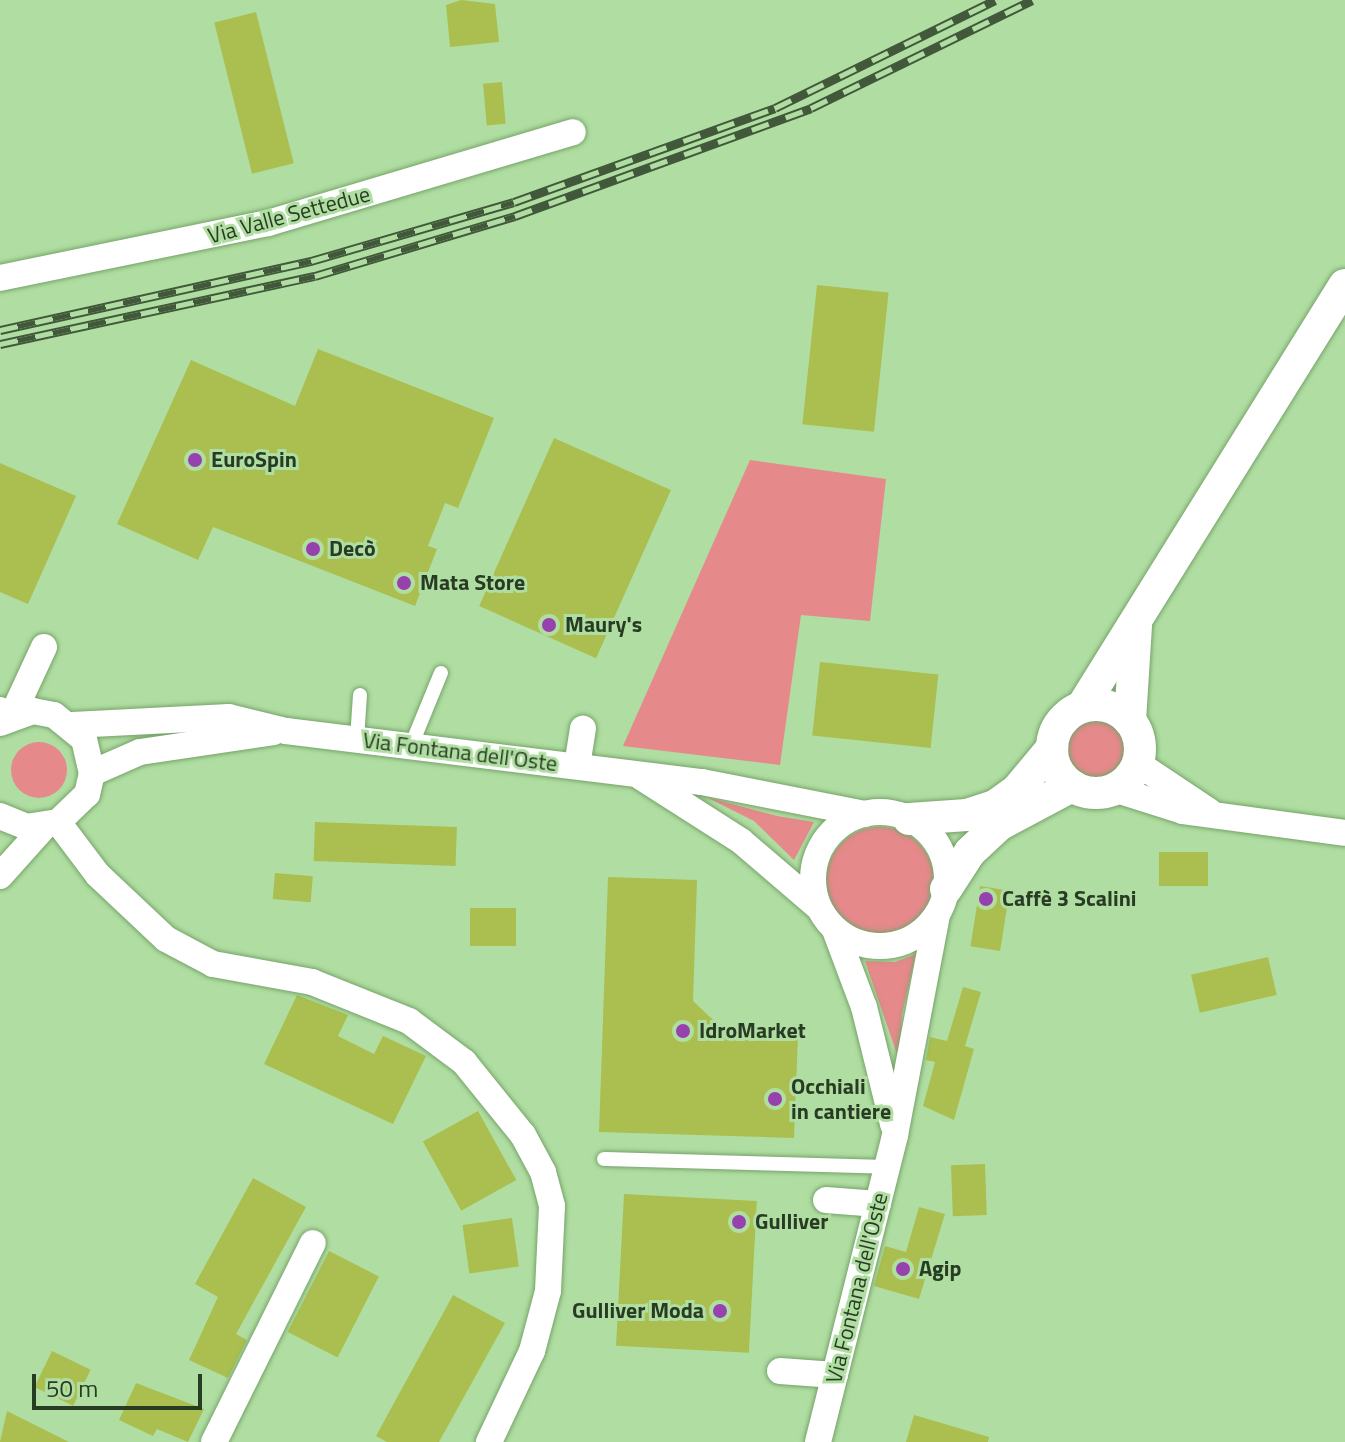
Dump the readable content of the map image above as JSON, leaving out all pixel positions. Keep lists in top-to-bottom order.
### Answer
{
  "streets": {
    "street": ["Via Valle Settedue", "Via Fontana dell'Oste"]
  },
  "places": [
    "EuroSpin",
    "Decò",
    "Mata Store",
    "Maury's",
    "Caffè 3 Scalini",
    "IdroMarket",
    "Occhiali in cantiere",
    "Gulliver",
    "Agip",
    "Gulliver Moda"
  ],
  "scale_bar": "50 m"
}
